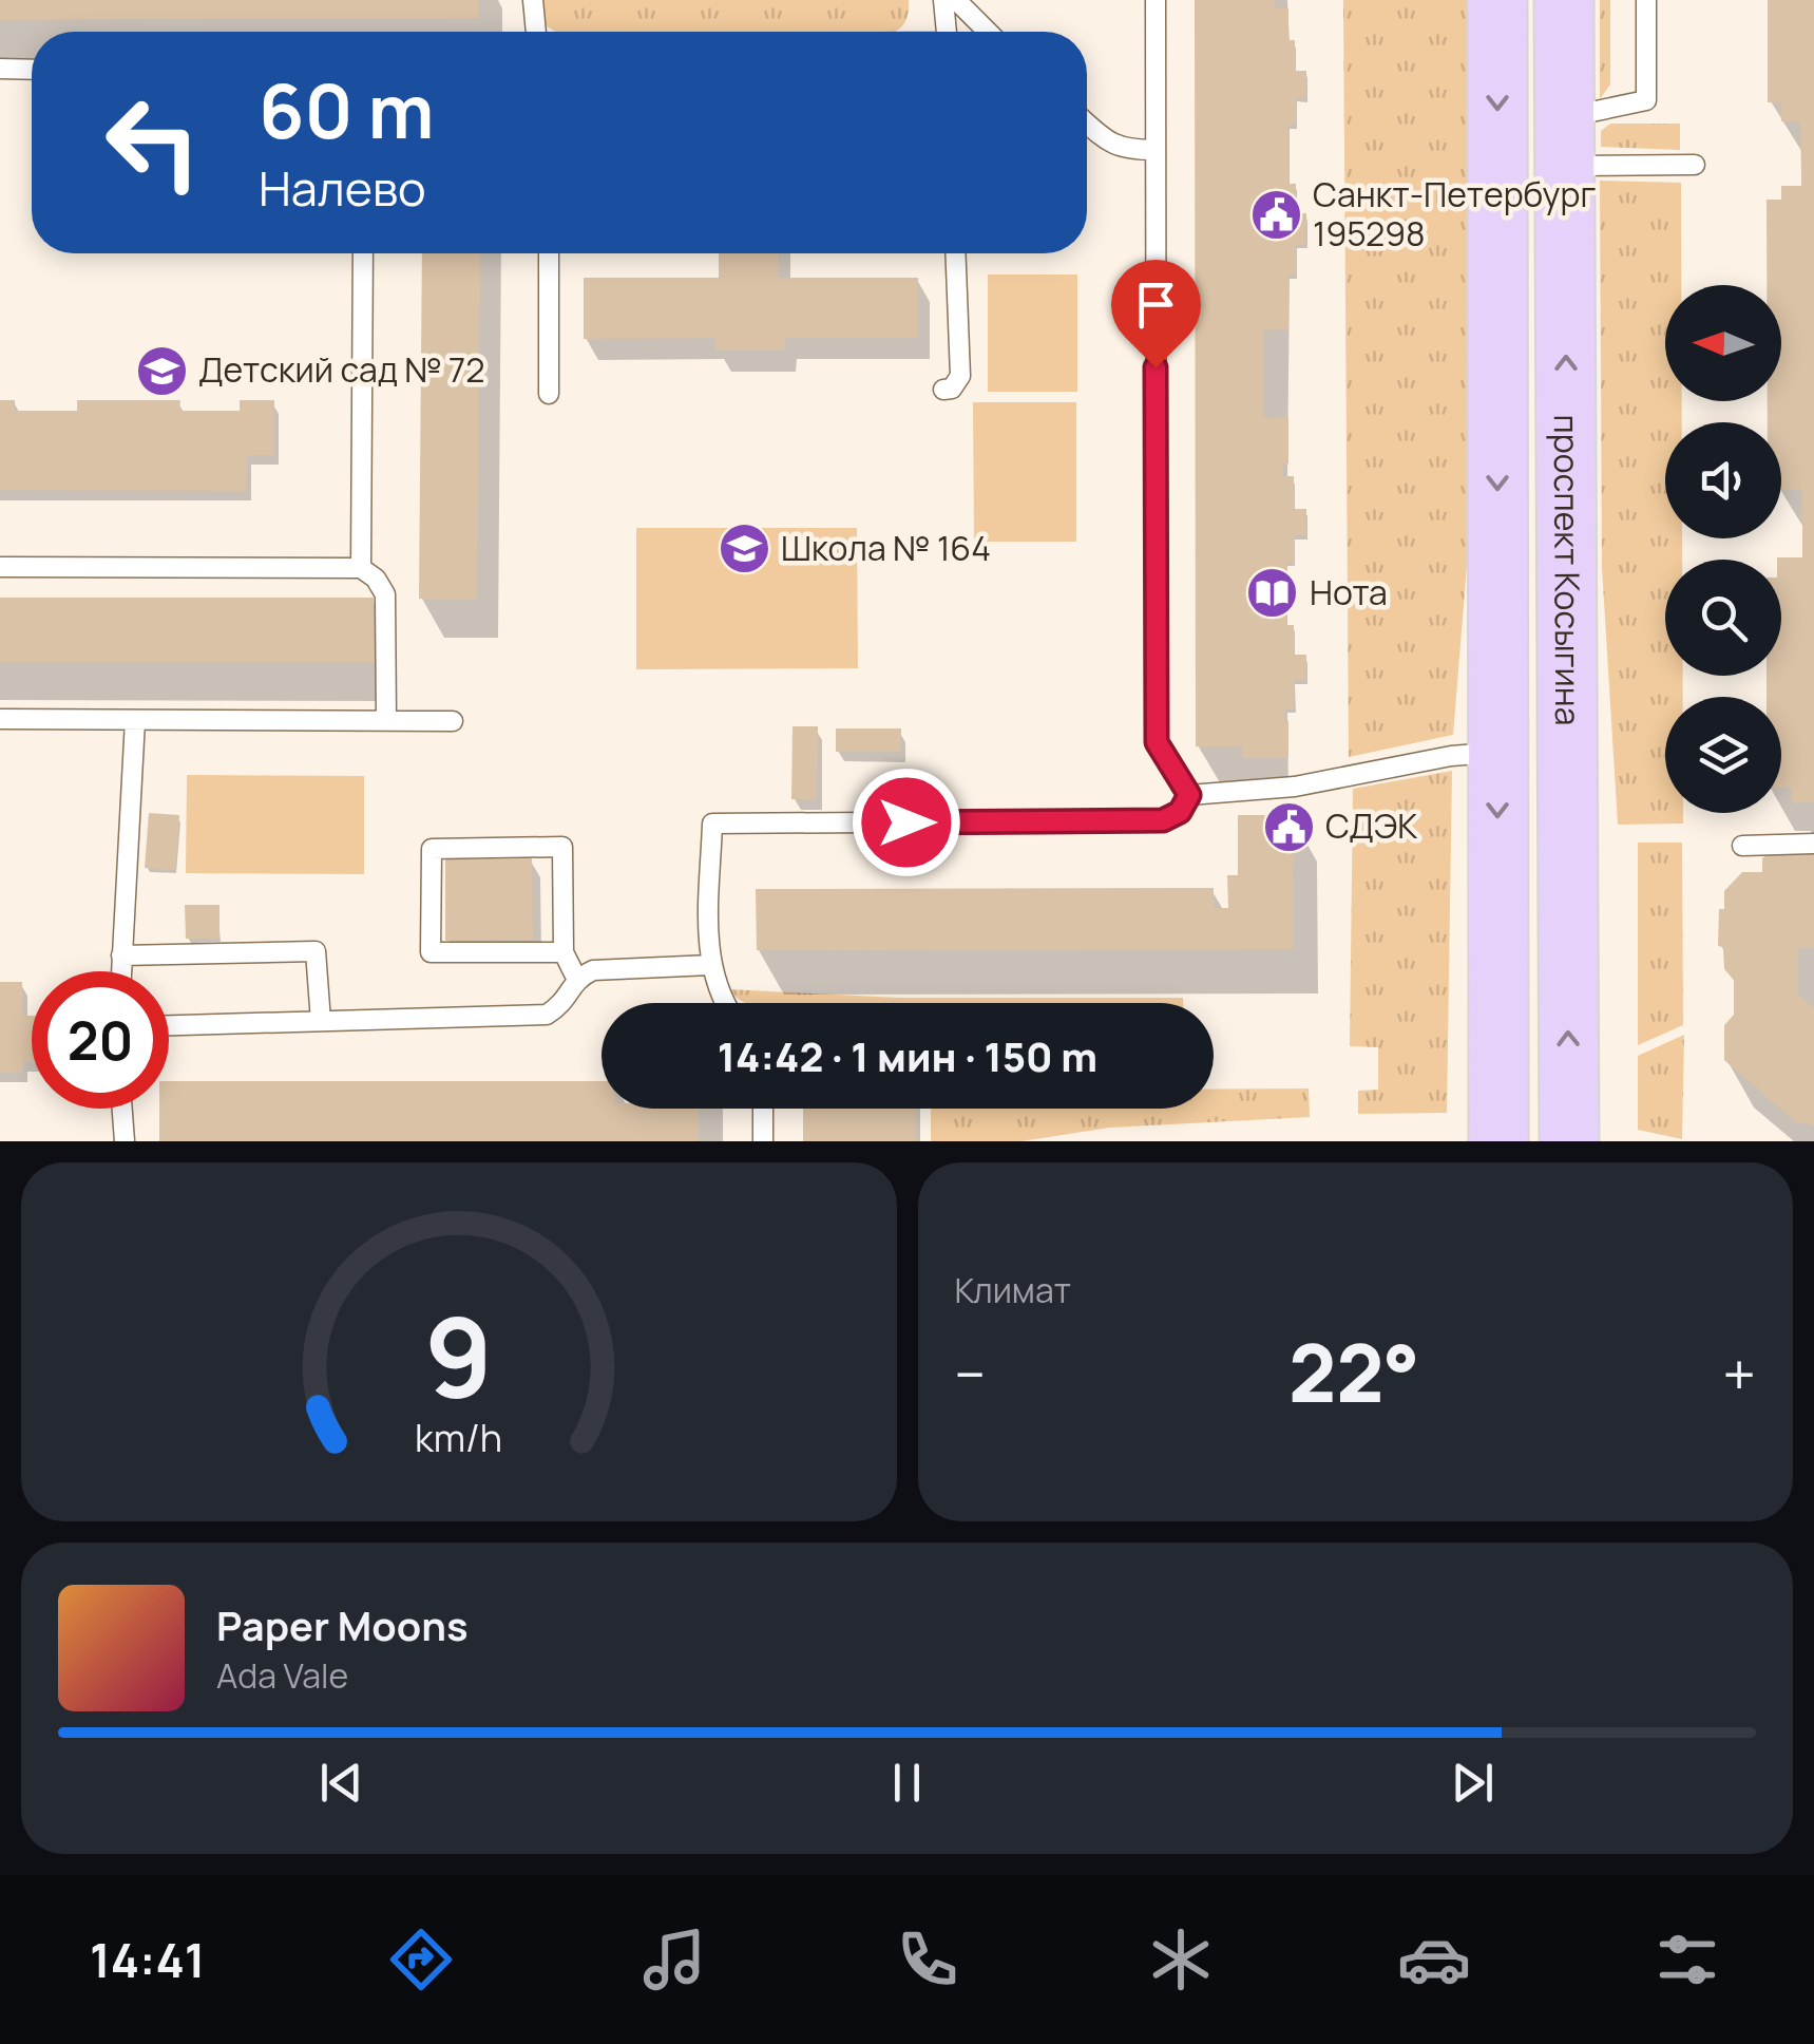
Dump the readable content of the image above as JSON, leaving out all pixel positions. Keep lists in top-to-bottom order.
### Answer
{
  "streets": {
    "main road": ["проспект Косыгина"]
  },
  "places": {
    "public building": ["Санкт-Петербург 195298", "СДЭК"],
    "school or university": ["Детский сад № 72", "Школа № 164"],
    "library": ["Нота"]
  },
  "north": "left",
  "page": {
    "turn": ["60 m", "Налево"],
    "limit": "20",
    "trip": "14:42 · 1 мин · 150 m",
    "tile": "Климат",
    "heat": ["−", "22°", "+"],
    "song": ["Paper Moons", "Ada Vale"],
    "tabs": "14:41",
    "gauge": ["9", "km/h"]
  }
}
